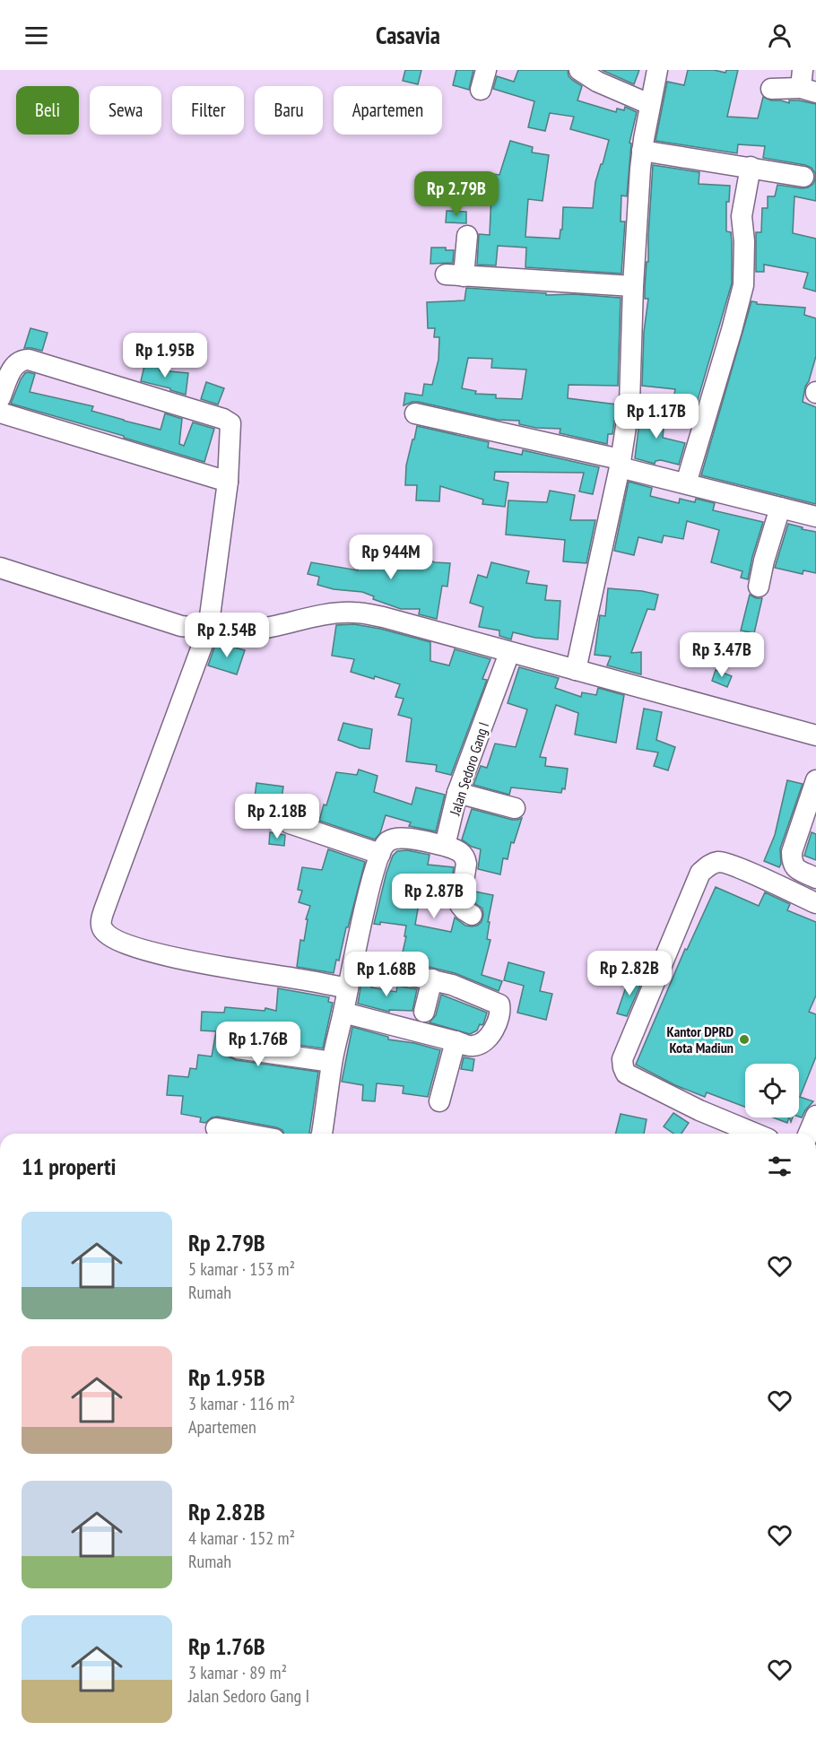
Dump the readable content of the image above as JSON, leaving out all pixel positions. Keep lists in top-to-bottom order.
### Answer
{
  "streets": {
    "street": ["Jalan Sedoro Gang I"]
  },
  "places": ["Kantor DPRD Kota Madiun"],
  "page": {
    "header": "Casavia",
    "chip": [
      "Beli",
      "Sewa",
      "Filter",
      "Baru",
      "Apartemen"
    ],
    "price": [
      "Rp 2.79B",
      "Rp 1.95B",
      "Rp 1.17B",
      "Rp 944M",
      "Rp 2.54B",
      "Rp 3.47B",
      "Rp 2.18B",
      "Rp 2.87B",
      "Rp 2.82B",
      "Rp 1.68B",
      "Rp 1.76B"
    ],
    "heading": "11 properti",
    "list": [
      {
        "name": "Rp 2.79B",
        "note": "5 kamar · 153 m² · Rumah"
      },
      {
        "name": "Rp 1.95B",
        "note": "3 kamar · 116 m² · Apartemen"
      },
      {
        "name": "Rp 2.82B",
        "note": "4 kamar · 152 m² · Rumah"
      },
      {
        "name": "Rp 1.76B",
        "note": "3 kamar · 89 m² · Jalan Sedoro Gang I"
      }
    ]
  }
}
